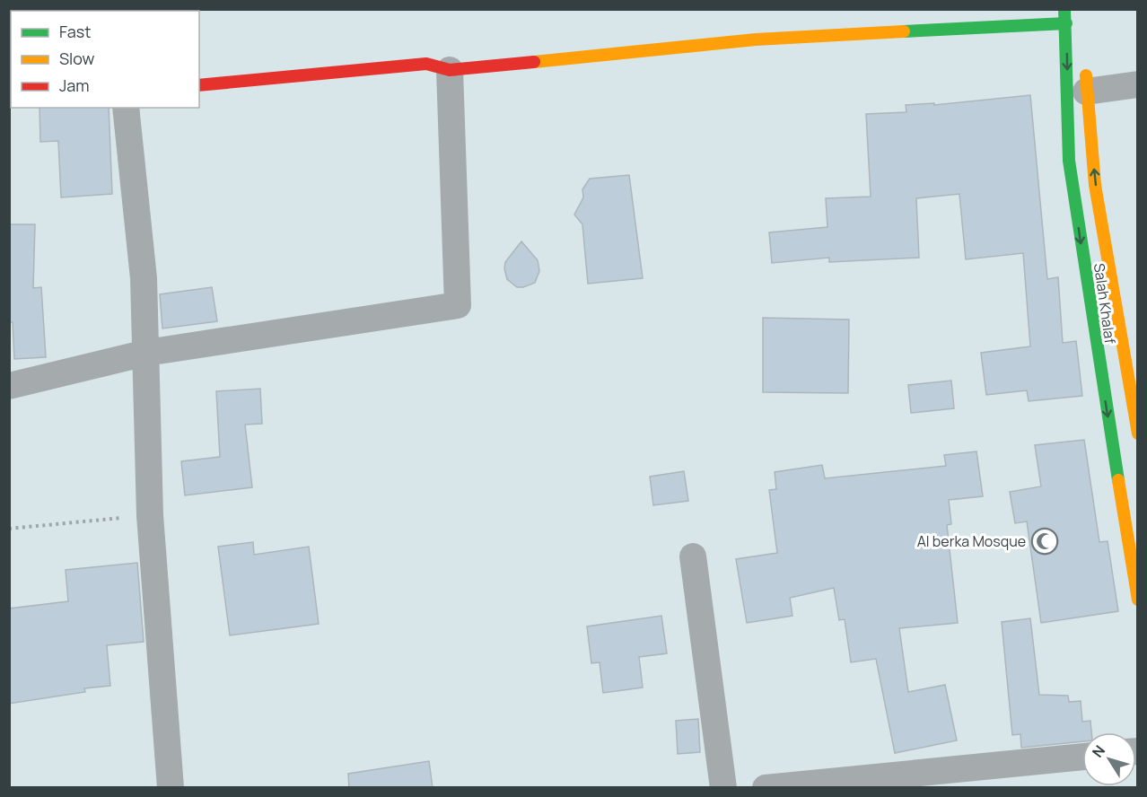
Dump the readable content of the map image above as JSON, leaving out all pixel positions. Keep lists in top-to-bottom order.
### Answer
{
  "streets": {
    "main road": ["Salah Khalaf"]
  },
  "places": {
    "mosque": ["Al berka Mosque"]
  },
  "legend": ["Fast", "Slow", "Jam"],
  "north": "top left"
}
